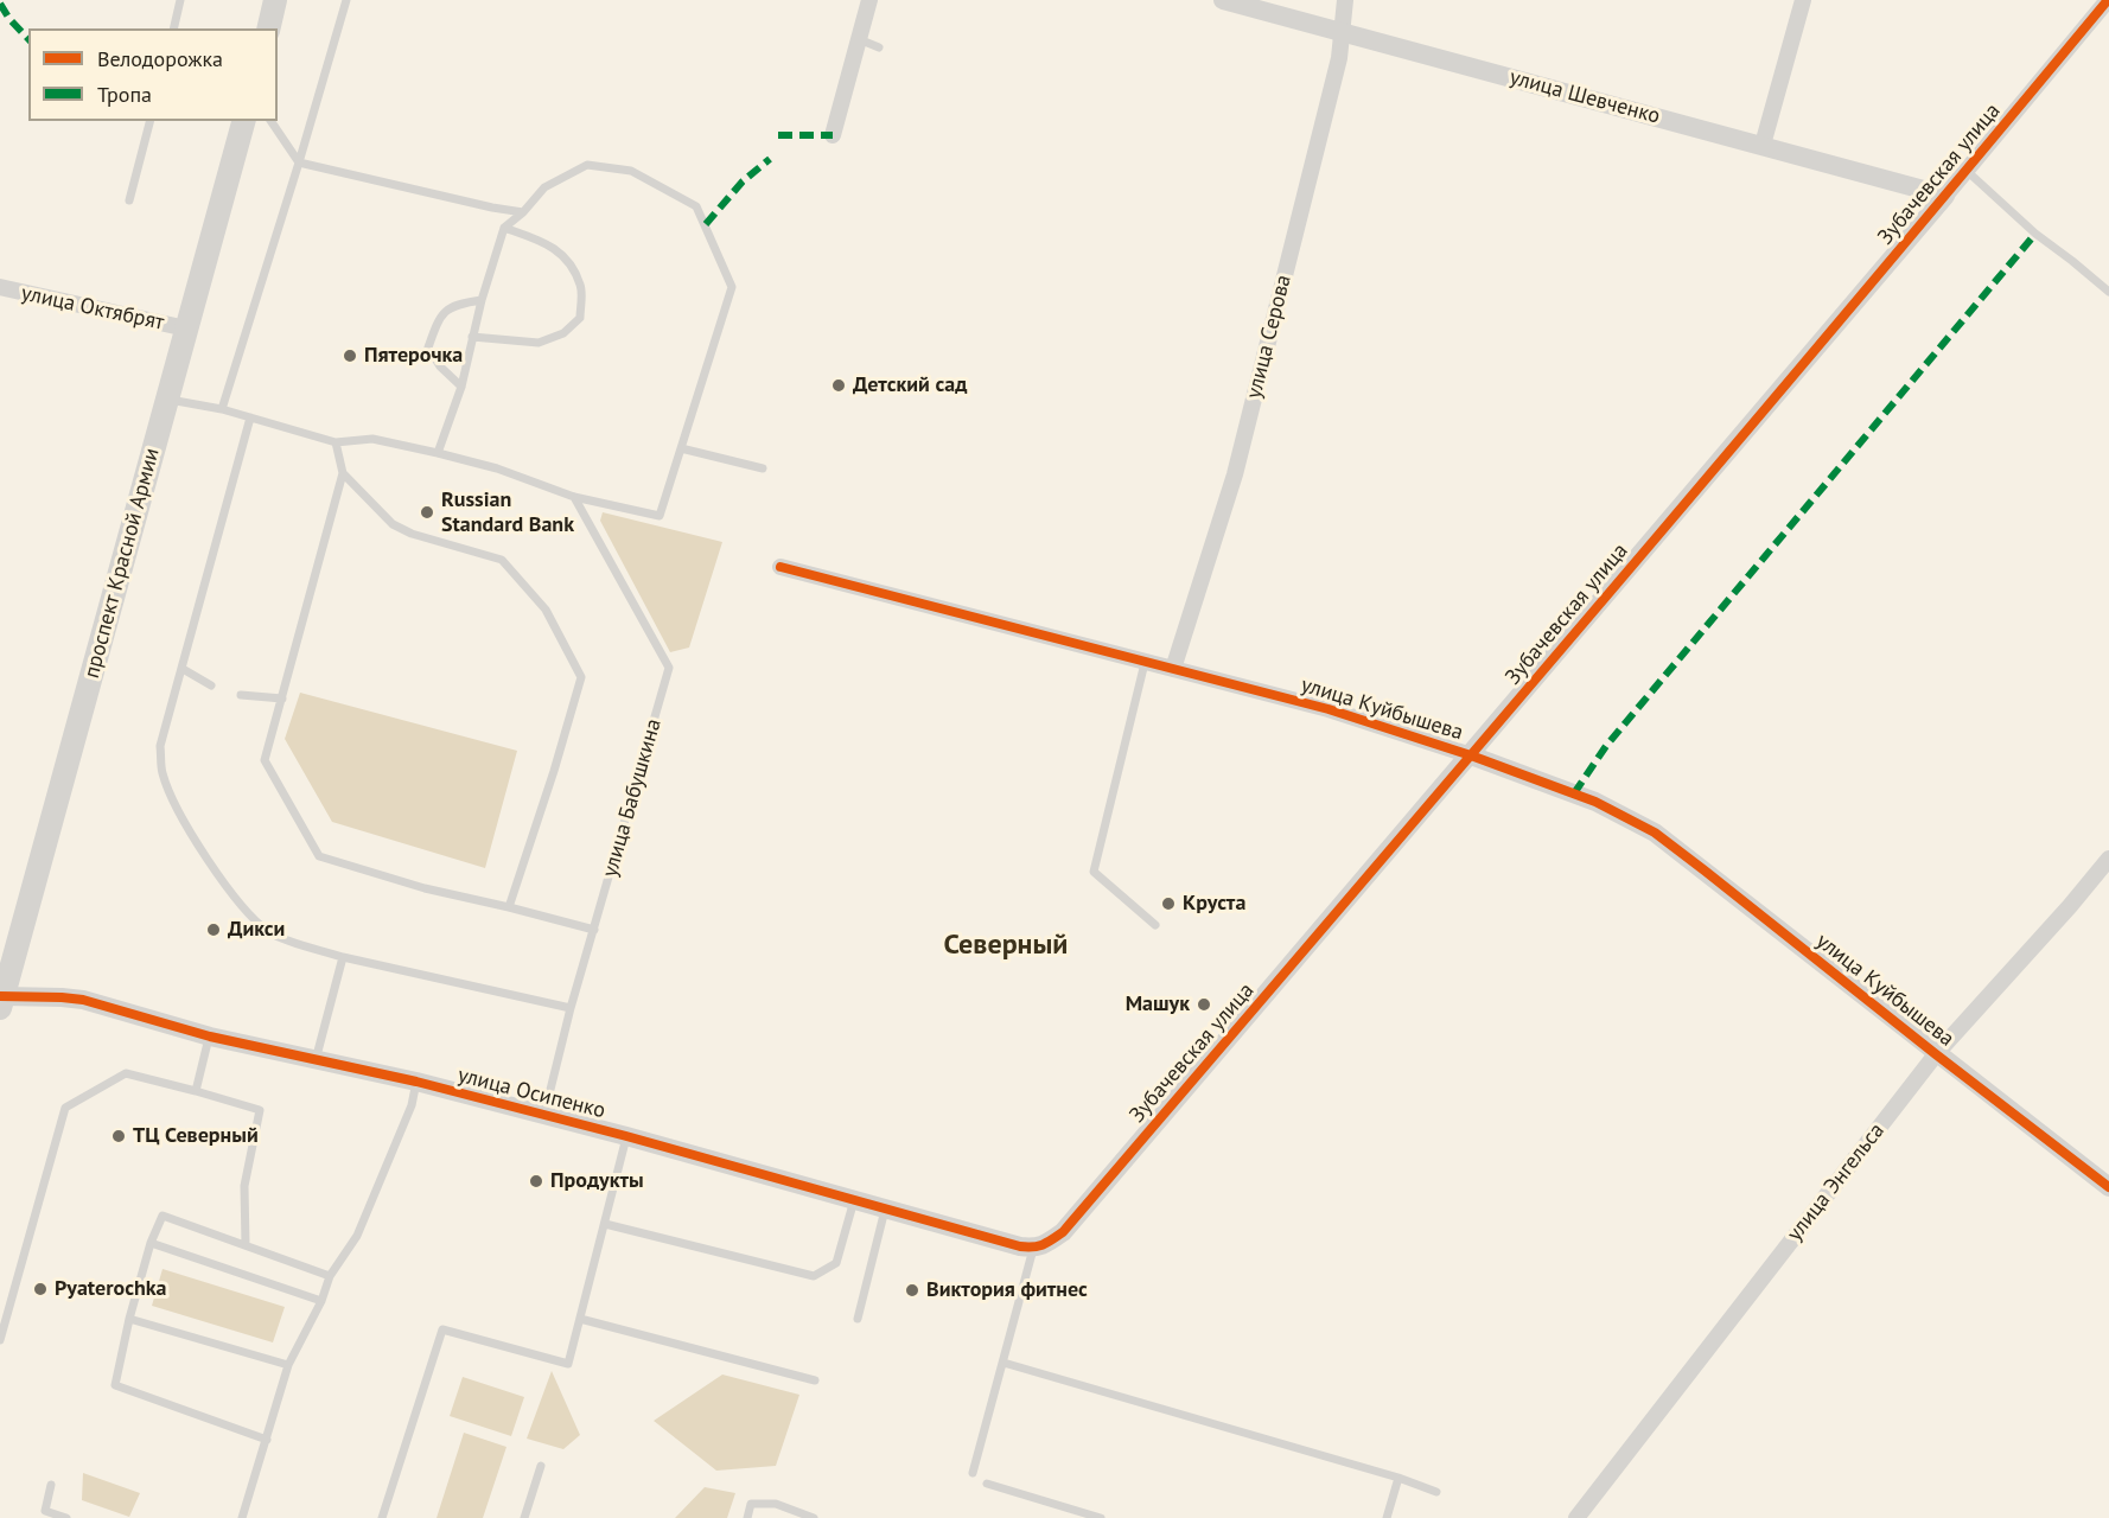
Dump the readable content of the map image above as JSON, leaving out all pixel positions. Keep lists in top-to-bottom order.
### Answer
{
  "streets": {
    "main road": ["проспект Красной Армии"],
    "street": [
      "улица Шевченко",
      "Зубачевская улица",
      "улица Октябрят",
      "улица Серова",
      "улица Куйбышева",
      "улица Осипенко",
      "улица Энгельса"
    ],
    "lane": ["улица Бабушкина"]
  },
  "crossings": [
    ["улица Шевченко", "Зубачевская улица"],
    ["улица Шевченко", "улица Серова"],
    ["Зубачевская улица", "улица Куйбышева"],
    ["Зубачевская улица", "улица Осипенко"],
    ["улица Октябрят", "проспект Красной Армии"],
    ["улица Серова", "улица Куйбышева"],
    ["проспект Красной Армии", "улица Осипенко"],
    ["улица Куйбышева", "улица Энгельса"],
    ["улица Бабушкина", "улица Осипенко"]
  ],
  "districts": ["Северный"],
  "places": [
    "Пятерочка",
    "Детский сад",
    "Russian Standard Bank",
    "Круста",
    "Дикси",
    "Машук",
    "ТЦ Северный",
    "Продукты",
    "Pyaterochka",
    "Виктория фитнес"
  ],
  "legend": ["Велодорожка", "Тропа"]
}
